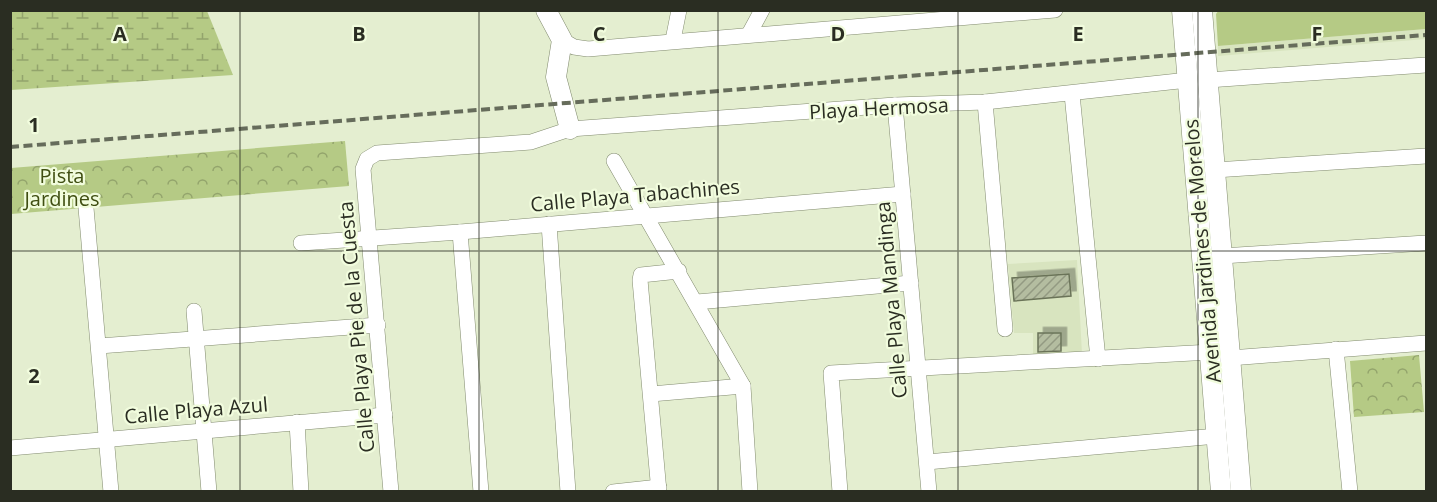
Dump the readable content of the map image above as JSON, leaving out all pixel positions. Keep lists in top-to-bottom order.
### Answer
{
  "streets": {
    "main road": ["Avenida Jardines de Morelos"],
    "street": [
      "Playa Hermosa",
      "Calle Playa Tabachines",
      "Calle Playa Mandinga",
      "Calle Playa Pie de la Cuesta",
      "Calle Playa Azul"
    ]
  },
  "crossings": [
    ["Playa Hermosa", "Avenida Jardines de Morelos"],
    ["Playa Hermosa", "Calle Playa Mandinga"],
    ["Playa Hermosa", "Calle Playa Pie de la Cuesta"],
    ["Calle Playa Tabachines", "Calle Playa Mandinga"],
    ["Calle Playa Tabachines", "Calle Playa Pie de la Cuesta"],
    ["Calle Playa Pie de la Cuesta", "Calle Playa Azul"]
  ],
  "parks": ["Pista Jardines"],
  "grid": {
    "columns": [
      "A",
      "B",
      "C",
      "D",
      "E",
      "F"
    ],
    "rows": ["1", "2"]
  }
}
